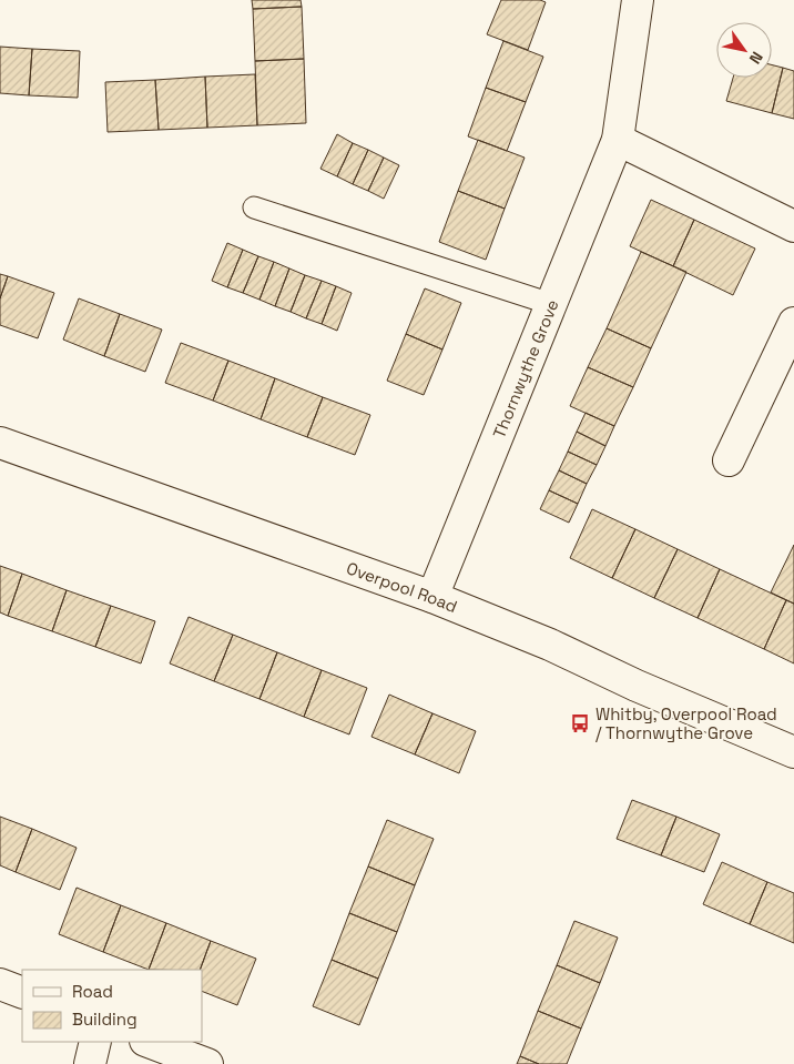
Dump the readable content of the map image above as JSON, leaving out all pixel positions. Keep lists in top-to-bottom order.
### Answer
{
  "streets": {
    "street": ["Thornwythe Grove", "Overpool Road"]
  },
  "crossings": [
    ["Thornwythe Grove", "Overpool Road"]
  ],
  "places": {
    "bus stop": ["Whitby, Overpool Road / Thornwythe Grove"]
  },
  "legend": ["Road", "Building"],
  "north": "bottom right"
}
